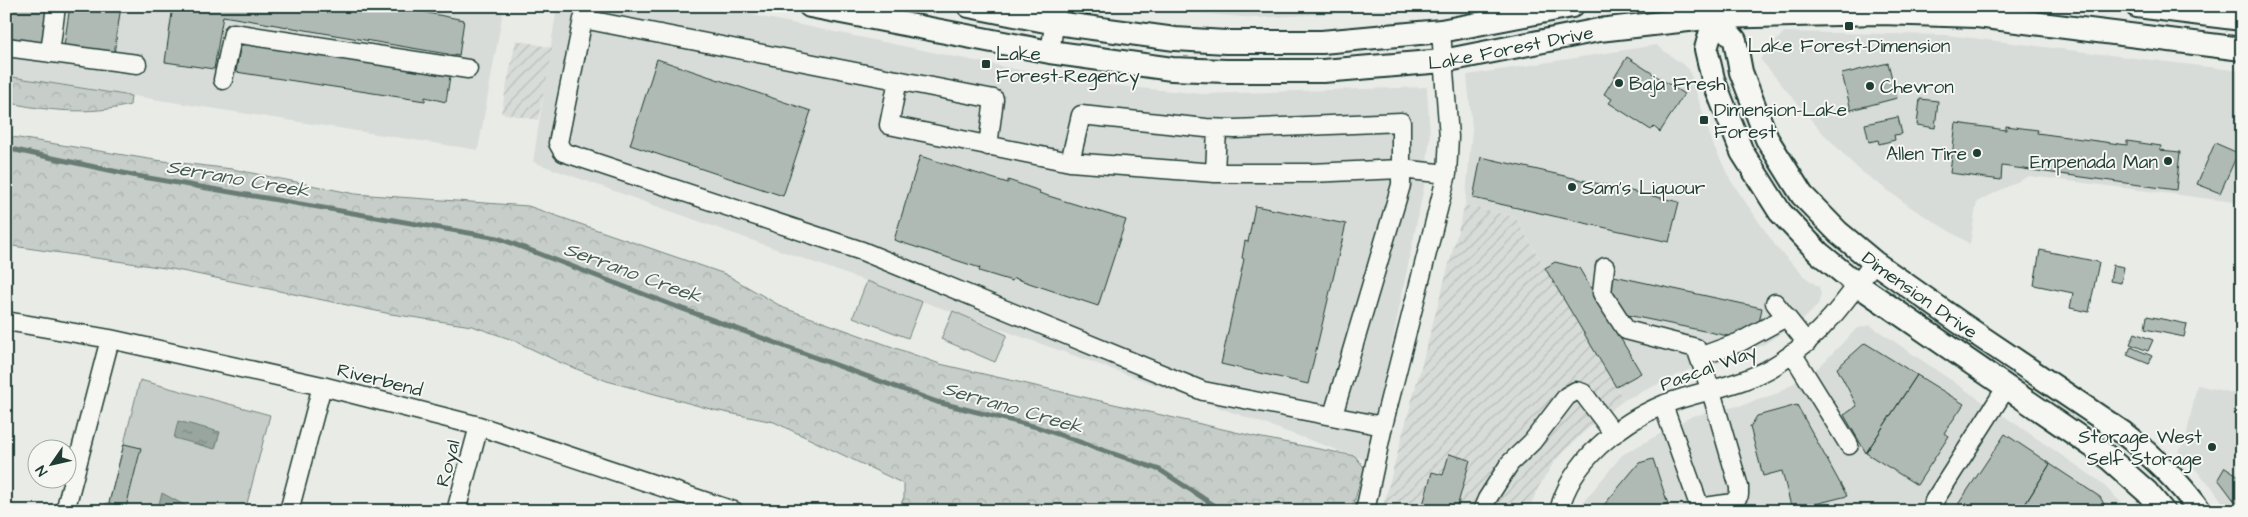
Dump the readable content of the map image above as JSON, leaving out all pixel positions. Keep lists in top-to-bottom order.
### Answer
{
  "streets": {
    "main road": ["Lake Forest Drive", "Dimension Drive"],
    "street": ["Pascal Way", "Riverbend", "Royal"]
  },
  "crossings": [
    ["Lake Forest Drive", "Dimension Drive"],
    ["Dimension Drive", "Pascal Way"],
    ["Riverbend", "Royal"]
  ],
  "water": ["Serrano Creek"],
  "places": {
    "transit": ["Lake Forest-Dimension", "Lake Forest-Regency", "Dimension-Lake Forest"],
    "other": [
      "Baja Fresh",
      "Chevron",
      "Allen Tire",
      "Empenada Man",
      "Sam's Liquour",
      "Storage West Self Storage"
    ]
  },
  "north": "bottom left"
}
